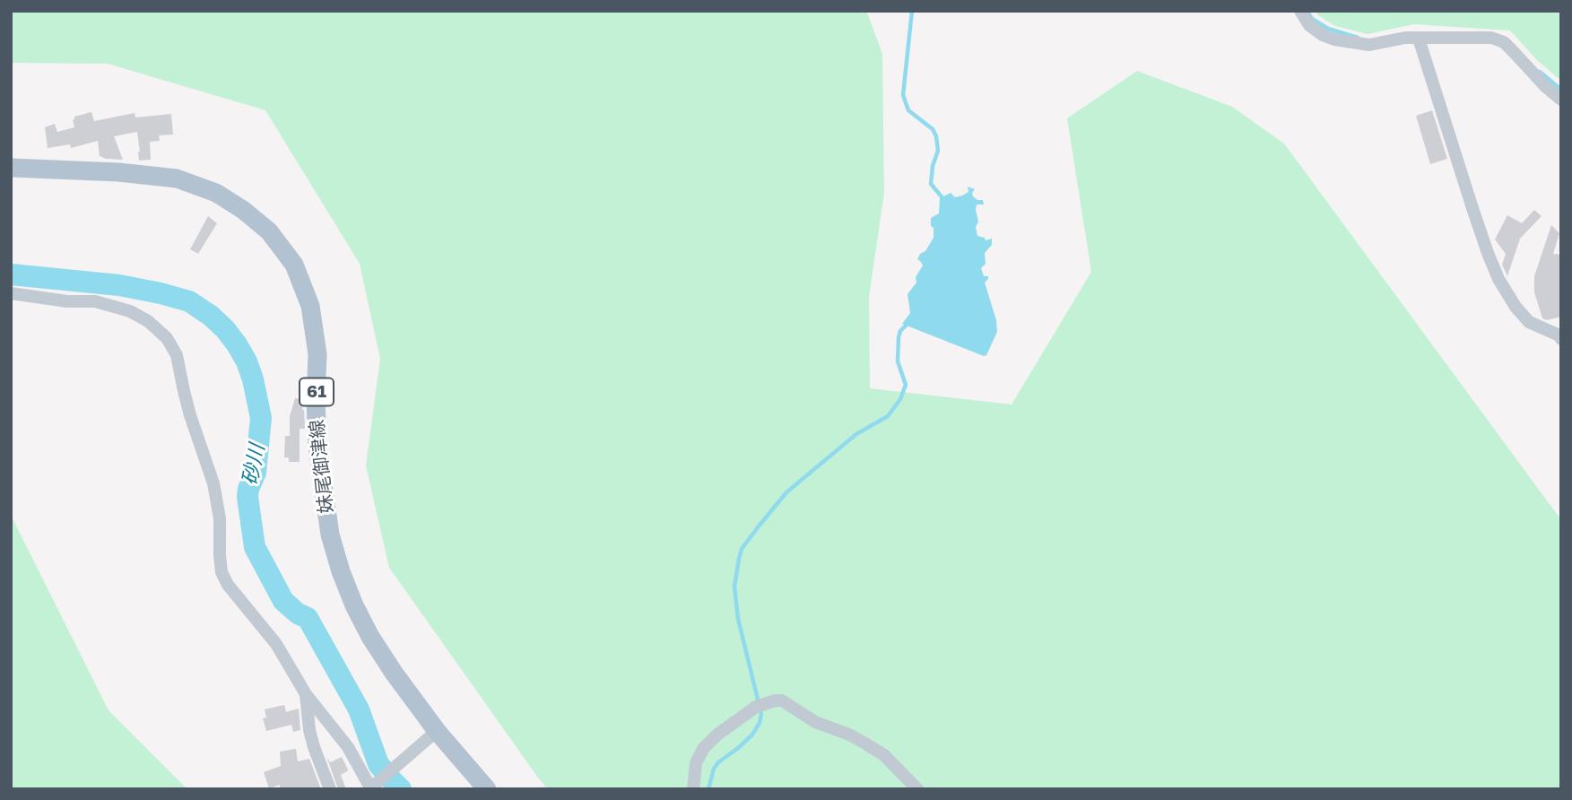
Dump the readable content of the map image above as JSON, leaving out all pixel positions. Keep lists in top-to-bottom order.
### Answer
{
  "streets": {
    "main road": ["61", "妹尾御津線"]
  },
  "water": ["砂川"]
}
